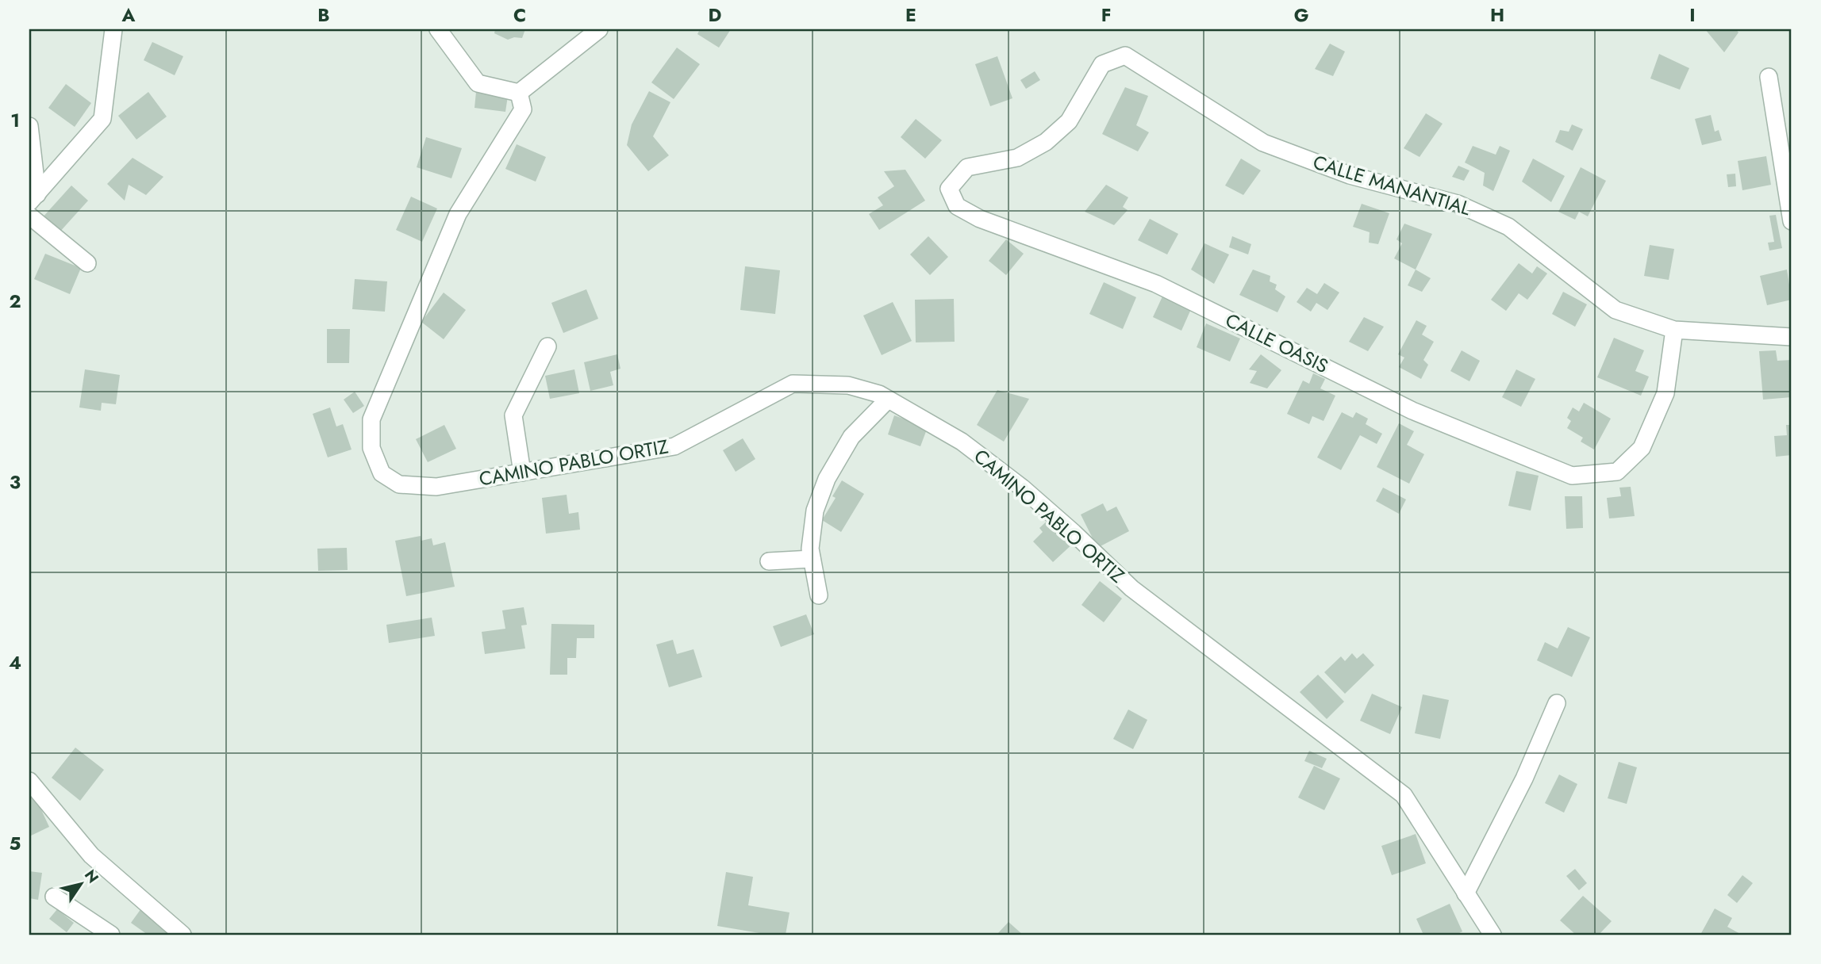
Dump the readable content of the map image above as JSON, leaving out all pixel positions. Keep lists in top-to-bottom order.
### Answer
{
  "streets": {
    "street": ["CALLE MANANTIAL", "CALLE OASIS", "CAMINO PABLO ORTIZ"]
  },
  "crossings": [
    ["CALLE MANANTIAL", "CALLE OASIS"]
  ],
  "north": "top right",
  "grid": {
    "columns": [
      "A",
      "B",
      "C",
      "D",
      "E",
      "F",
      "G",
      "H",
      "I"
    ],
    "rows": [
      "1",
      "2",
      "3",
      "4",
      "5"
    ]
  }
}
